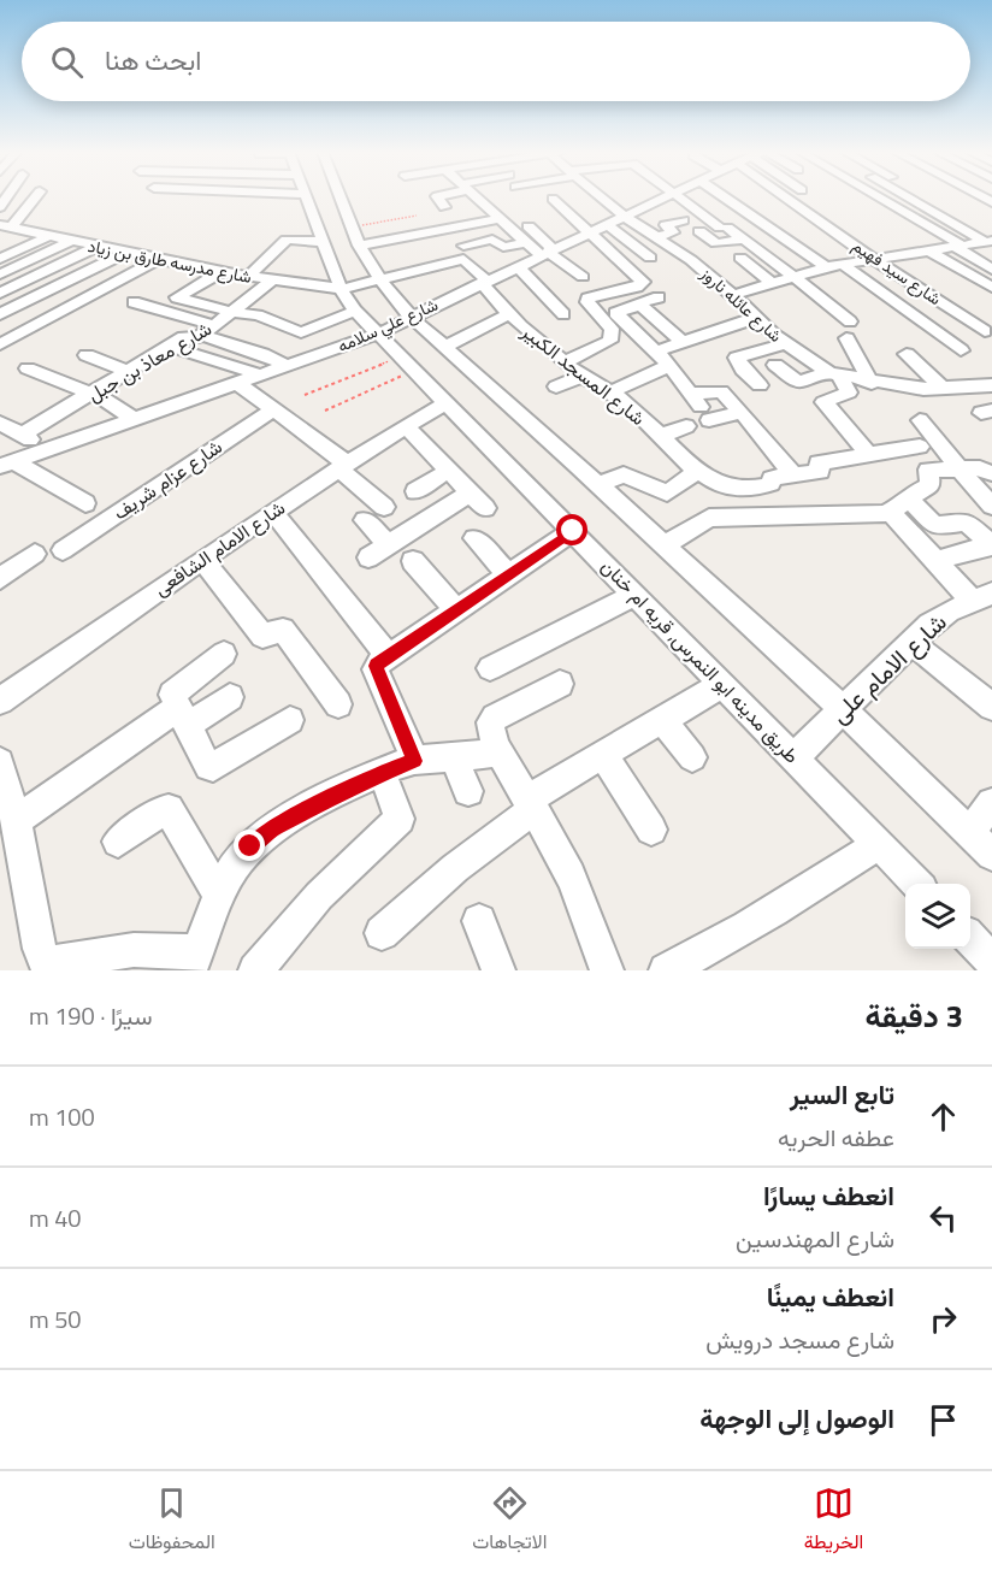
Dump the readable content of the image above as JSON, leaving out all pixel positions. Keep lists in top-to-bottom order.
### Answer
{
  "streets": {
    "street": [
      "شارع مدرسه طارق بن زياد",
      "شارع سيد فهيم",
      "شارع عائله ناروز",
      "شارع علي سلامه",
      "شارع معاذ بن جبل",
      "شارع المسجد الكبير",
      "شارع عزام شريف",
      "شارع الامام الشافعى",
      "طريق مدينه ابو النمرس, قريه ام خنان",
      "شارع الامام على"
    ]
  },
  "crossings": [
    ["شارع مدرسه طارق بن زياد", "شارع معاذ بن جبل"],
    ["شارع مدرسه طارق بن زياد", "طريق مدينه ابو النمرس, قريه ام خنان"],
    ["شارع عائله ناروز", "شارع علي سلامه"],
    ["شارع علي سلامه", "شارع المسجد الكبير"],
    ["شارع علي سلامه", "طريق مدينه ابو النمرس, قريه ام خنان"],
    ["شارع الامام الشافعى", "طريق مدينه ابو النمرس, قريه ام خنان"],
    ["طريق مدينه ابو النمرس, قريه ام خنان", "شارع الامام على"]
  ],
  "page": {
    "search": "ابحث هنا",
    "heading": ["3 دقيقة", "سيرًا · 190 m"],
    "list": [
      ["تابع السير", "عطفه الحريه", "100 m"],
      ["انعطف يسارًا", "شارع المهندسين", "40 m"],
      ["انعطف يمينًا", "شارع مسجد درويش", "50 m"],
      "الوصول إلى الوجهة"
    ],
    "nav": ["الخريطة", "الاتجاهات", "المحفوظات"]
  }
}
